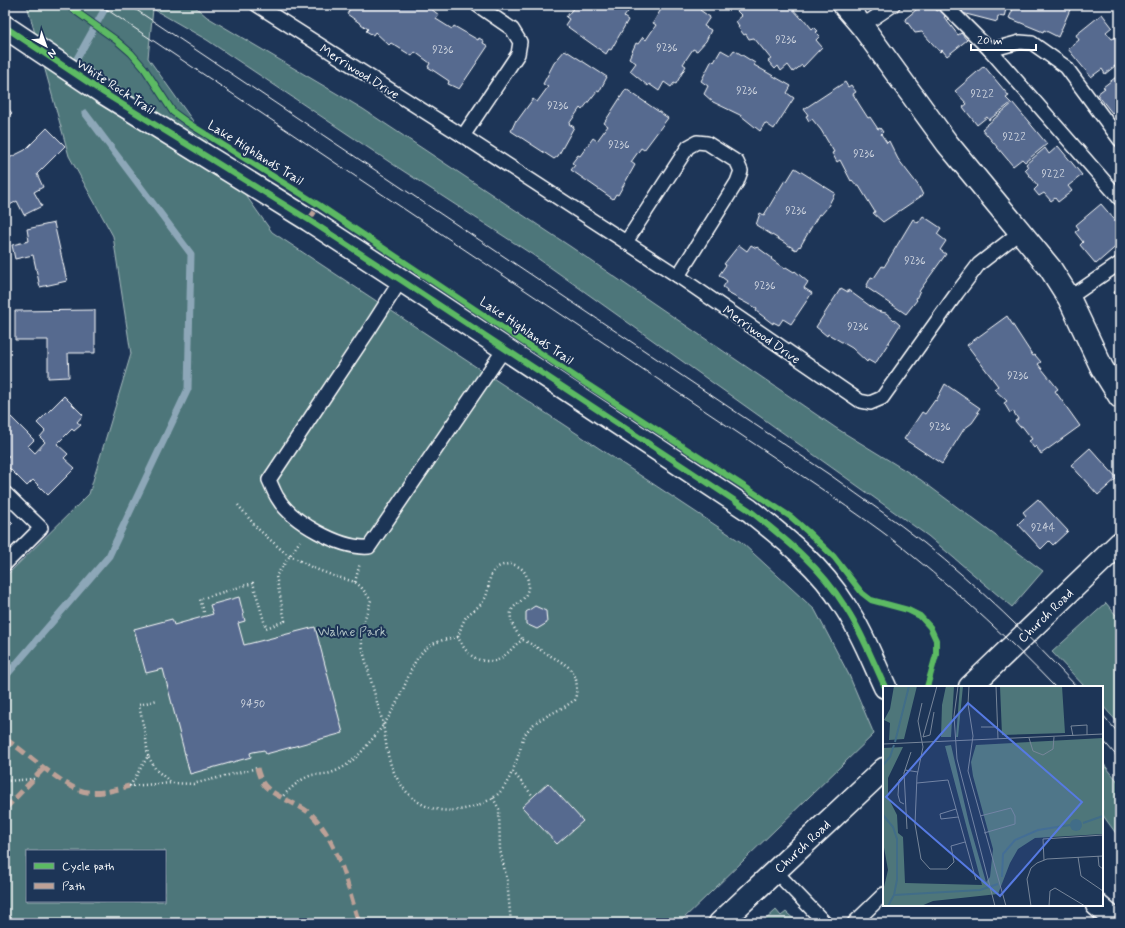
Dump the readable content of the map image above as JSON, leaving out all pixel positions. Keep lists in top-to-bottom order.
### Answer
{
  "streets": {
    "street": ["White Rock Trail", "Church Road"],
    "lane": ["Merriwood Drive"],
    "cycle path": ["Lake Highlands Trail"]
  },
  "parks": ["Walne Park"],
  "house_numbers": [
    "9236",
    "9236",
    "9236",
    "9236",
    "9222",
    "9236",
    "9222",
    "9236",
    "9236",
    "9222",
    "9236",
    "9236",
    "9236",
    "9236",
    "9236",
    "9236",
    "9244",
    "9450"
  ],
  "legend": ["Cycle path", "Path"],
  "scale_bar": "20 m",
  "north": "bottom right"
}
